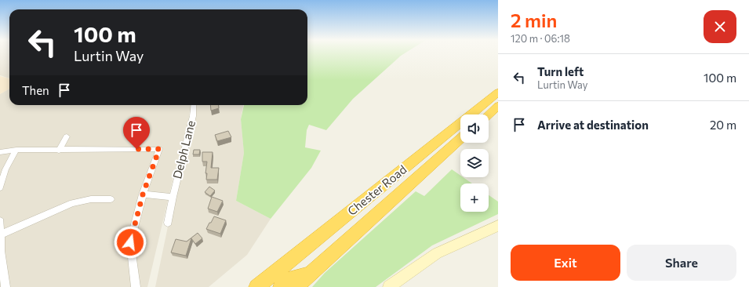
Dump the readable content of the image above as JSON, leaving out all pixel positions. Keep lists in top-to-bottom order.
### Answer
{
  "streets": {
    "highway": ["Chester Road"],
    "street": ["Delph Lane"]
  },
  "page": {
    "heading": ["2 min", "120 m · 06:18"],
    "turn": ["100 m", "Lurtin Way"],
    "list": [
      {
        "name": "Turn left",
        "note": "Lurtin Way",
        "value": "100 m"
      },
      {
        "name": "Arrive at destination",
        "value": "20 m"
      }
    ],
    "then": "Then",
    "map_buttons": "+",
    "buttons": ["Exit", "Share"]
  }
}
